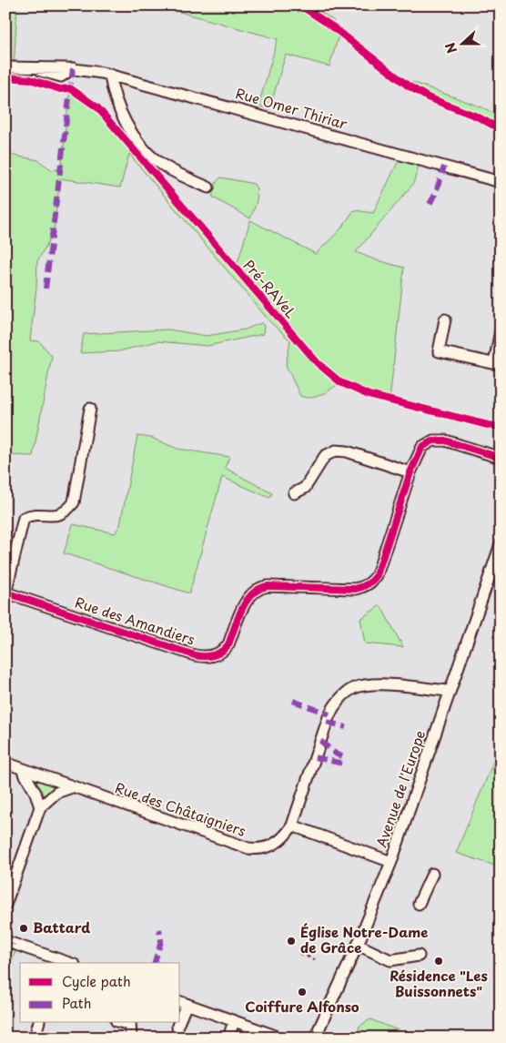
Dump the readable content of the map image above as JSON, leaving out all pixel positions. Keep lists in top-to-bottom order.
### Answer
{
  "streets": {
    "street": [
      "Rue Omer Thiriar",
      "Rue des Amandiers",
      "Avenue de l'Europe",
      "Rue des Châtaigniers"
    ],
    "cycle path": ["Pré-RAVeL"]
  },
  "places": [
    "Battard",
    "Église Notre-Dame de Grâce",
    "Résidence \"Les Buissonnets\"",
    "Coiffure Alfonso"
  ],
  "legend": ["Cycle path", "Path"],
  "north": "left"
}
